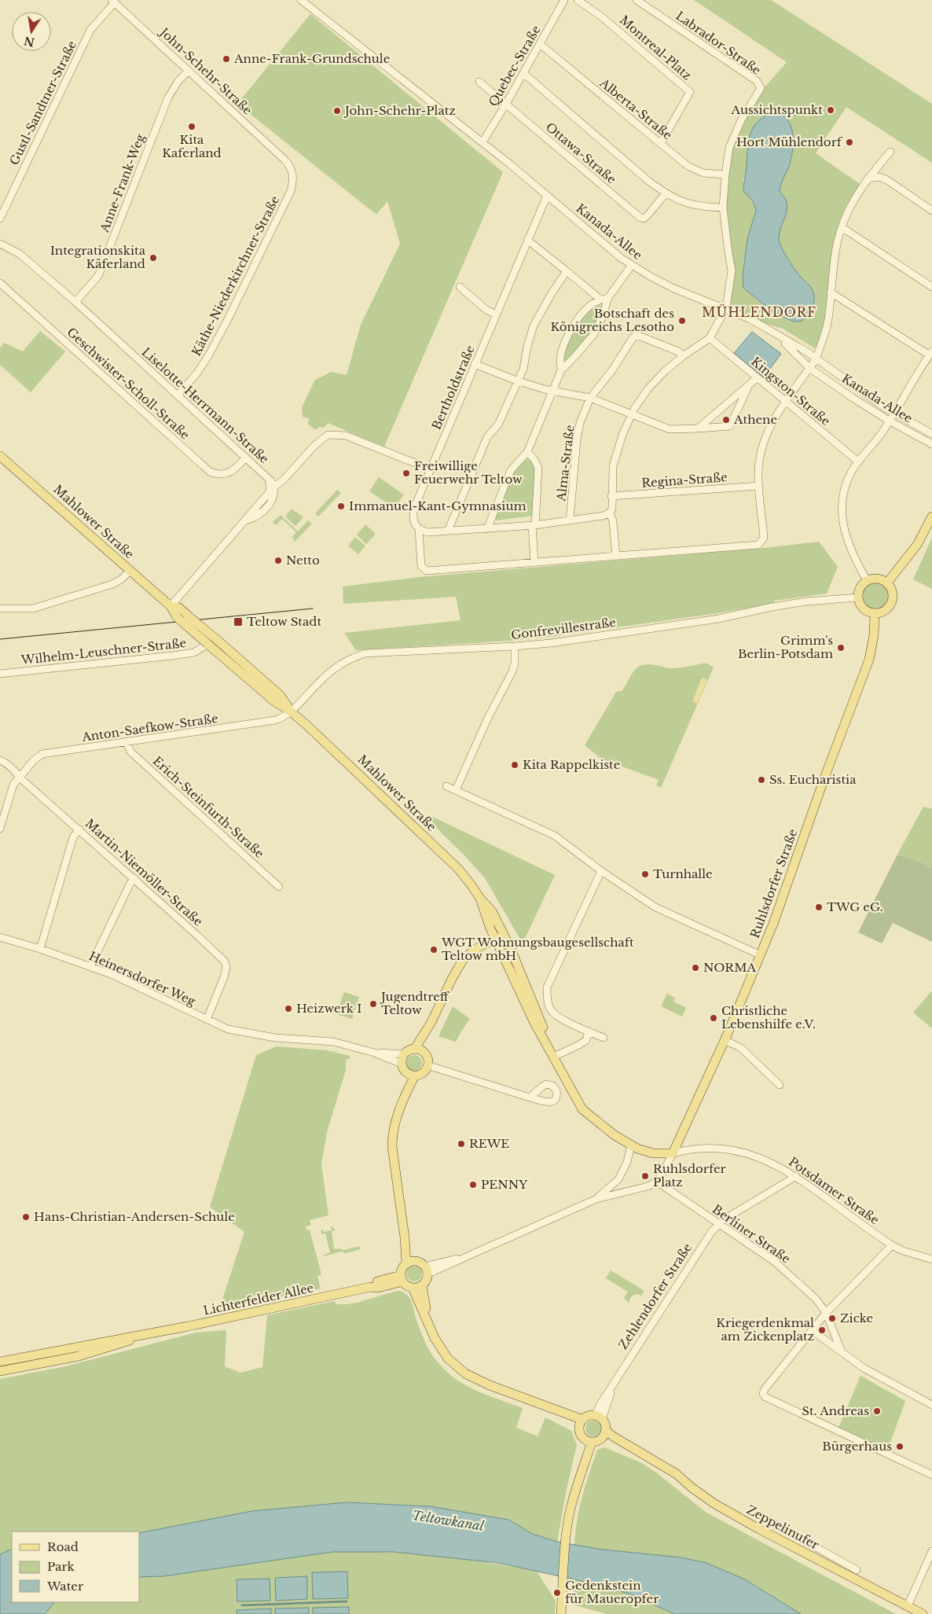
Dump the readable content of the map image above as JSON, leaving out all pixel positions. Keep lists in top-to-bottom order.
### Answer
{
  "streets": {
    "main road": [
      "Mahlower Straße",
      "Ruhlsdorfer Straße",
      "Lichterfelder Allee",
      "Zeppelinufer"
    ],
    "street": [
      "Labrador-Straße",
      "Montreal-Platz",
      "Quebec-Straße",
      "John-Schehr-Straße",
      "Gustl-Sandtner-Straße",
      "Alberta-Straße",
      "Ottawa-Straße",
      "Anne-Frank-Weg",
      "Kanada-Allee",
      "Käthe-Niederkirchner-Straße",
      "Geschwister-Scholl-Straße",
      "Bertholdstraße",
      "Kingston-Straße",
      "Liselotte-Herrmann-Straße",
      "Alma-Straße",
      "Regina-Straße",
      "Gonfrevillestraße",
      "Wilhelm-Leuschner-Straße",
      "Anton-Saefkow-Straße",
      "Erich-Steinfurth-Straße",
      "Martin-Niemöller-Straße",
      "Heinersdorfer Weg",
      "Potsdamer Straße",
      "Berliner Straße",
      "Zehlendorfer Straße"
    ]
  },
  "crossings": [
    ["Labrador-Straße", "Alberta-Straße"],
    ["Montreal-Platz", "Alberta-Straße"],
    ["Quebec-Straße", "Alberta-Straße"],
    ["Quebec-Straße", "Ottawa-Straße"],
    ["Quebec-Straße", "Kanada-Allee"],
    ["John-Schehr-Straße", "Gustl-Sandtner-Straße"],
    ["John-Schehr-Straße", "Anne-Frank-Weg"],
    ["John-Schehr-Straße", "Käthe-Niederkirchner-Straße"],
    ["Anne-Frank-Weg", "Liselotte-Herrmann-Straße"],
    ["Kanada-Allee", "Bertholdstraße"],
    ["Käthe-Niederkirchner-Straße", "Liselotte-Herrmann-Straße"],
    ["Geschwister-Scholl-Straße", "Liselotte-Herrmann-Straße"],
    ["Liselotte-Herrmann-Straße", "Mahlower Straße"],
    ["Mahlower Straße", "Gonfrevillestraße"],
    ["Mahlower Straße", "Wilhelm-Leuschner-Straße"],
    ["Mahlower Straße", "Anton-Saefkow-Straße"],
    ["Mahlower Straße", "Ruhlsdorfer Straße"],
    ["Mahlower Straße", "Potsdamer Straße"],
    ["Gonfrevillestraße", "Anton-Saefkow-Straße"],
    ["Gonfrevillestraße", "Ruhlsdorfer Straße"],
    ["Anton-Saefkow-Straße", "Erich-Steinfurth-Straße"],
    ["Anton-Saefkow-Straße", "Martin-Niemöller-Straße"],
    ["Martin-Niemöller-Straße", "Heinersdorfer Weg"],
    ["Ruhlsdorfer Straße", "Potsdamer Straße"],
    ["Potsdamer Straße", "Zehlendorfer Straße"],
    ["Berliner Straße", "Zehlendorfer Straße"],
    ["Zehlendorfer Straße", "Zeppelinufer"]
  ],
  "districts": ["MÜHLENDORF"],
  "water": ["Teltowkanal"],
  "places": {
    "other": [
      "Anne-Frank-Grundschule",
      "Aussichtspunkt",
      "John-Schehr-Platz",
      "Kita Kaferland",
      "Hort Mühlendorf",
      "Integrationskita Käferland",
      "Botschaft des Königreichs Lesotho",
      "Athene",
      "Freiwillige Feuerwehr Teltow",
      "Immanuel-Kant-Gymnasium",
      "Netto",
      "Grimm's Berlin-Potsdam",
      "Kita Rappelkiste",
      "Ss. Eucharistia",
      "Turnhalle",
      "TWG eG.",
      "WGT Wohnungsbaugesellschaft Teltow mbH",
      "NORMA",
      "Jugendtreff Teltow",
      "Heizwerk I",
      "Christliche Lebenshilfe e.V.",
      "REWE",
      "Ruhlsdorfer Platz",
      "PENNY",
      "Hans-Christian-Andersen-Schule",
      "Zicke",
      "Kriegerdenkmal am Zickenplatz",
      "St. Andreas",
      "Bürgerhaus",
      "Gedenkstein für Maueropfer"
    ],
    "transit": ["Teltow Stadt"]
  },
  "legend": ["Road", "Park", "Water"],
  "north": "bottom"
}
